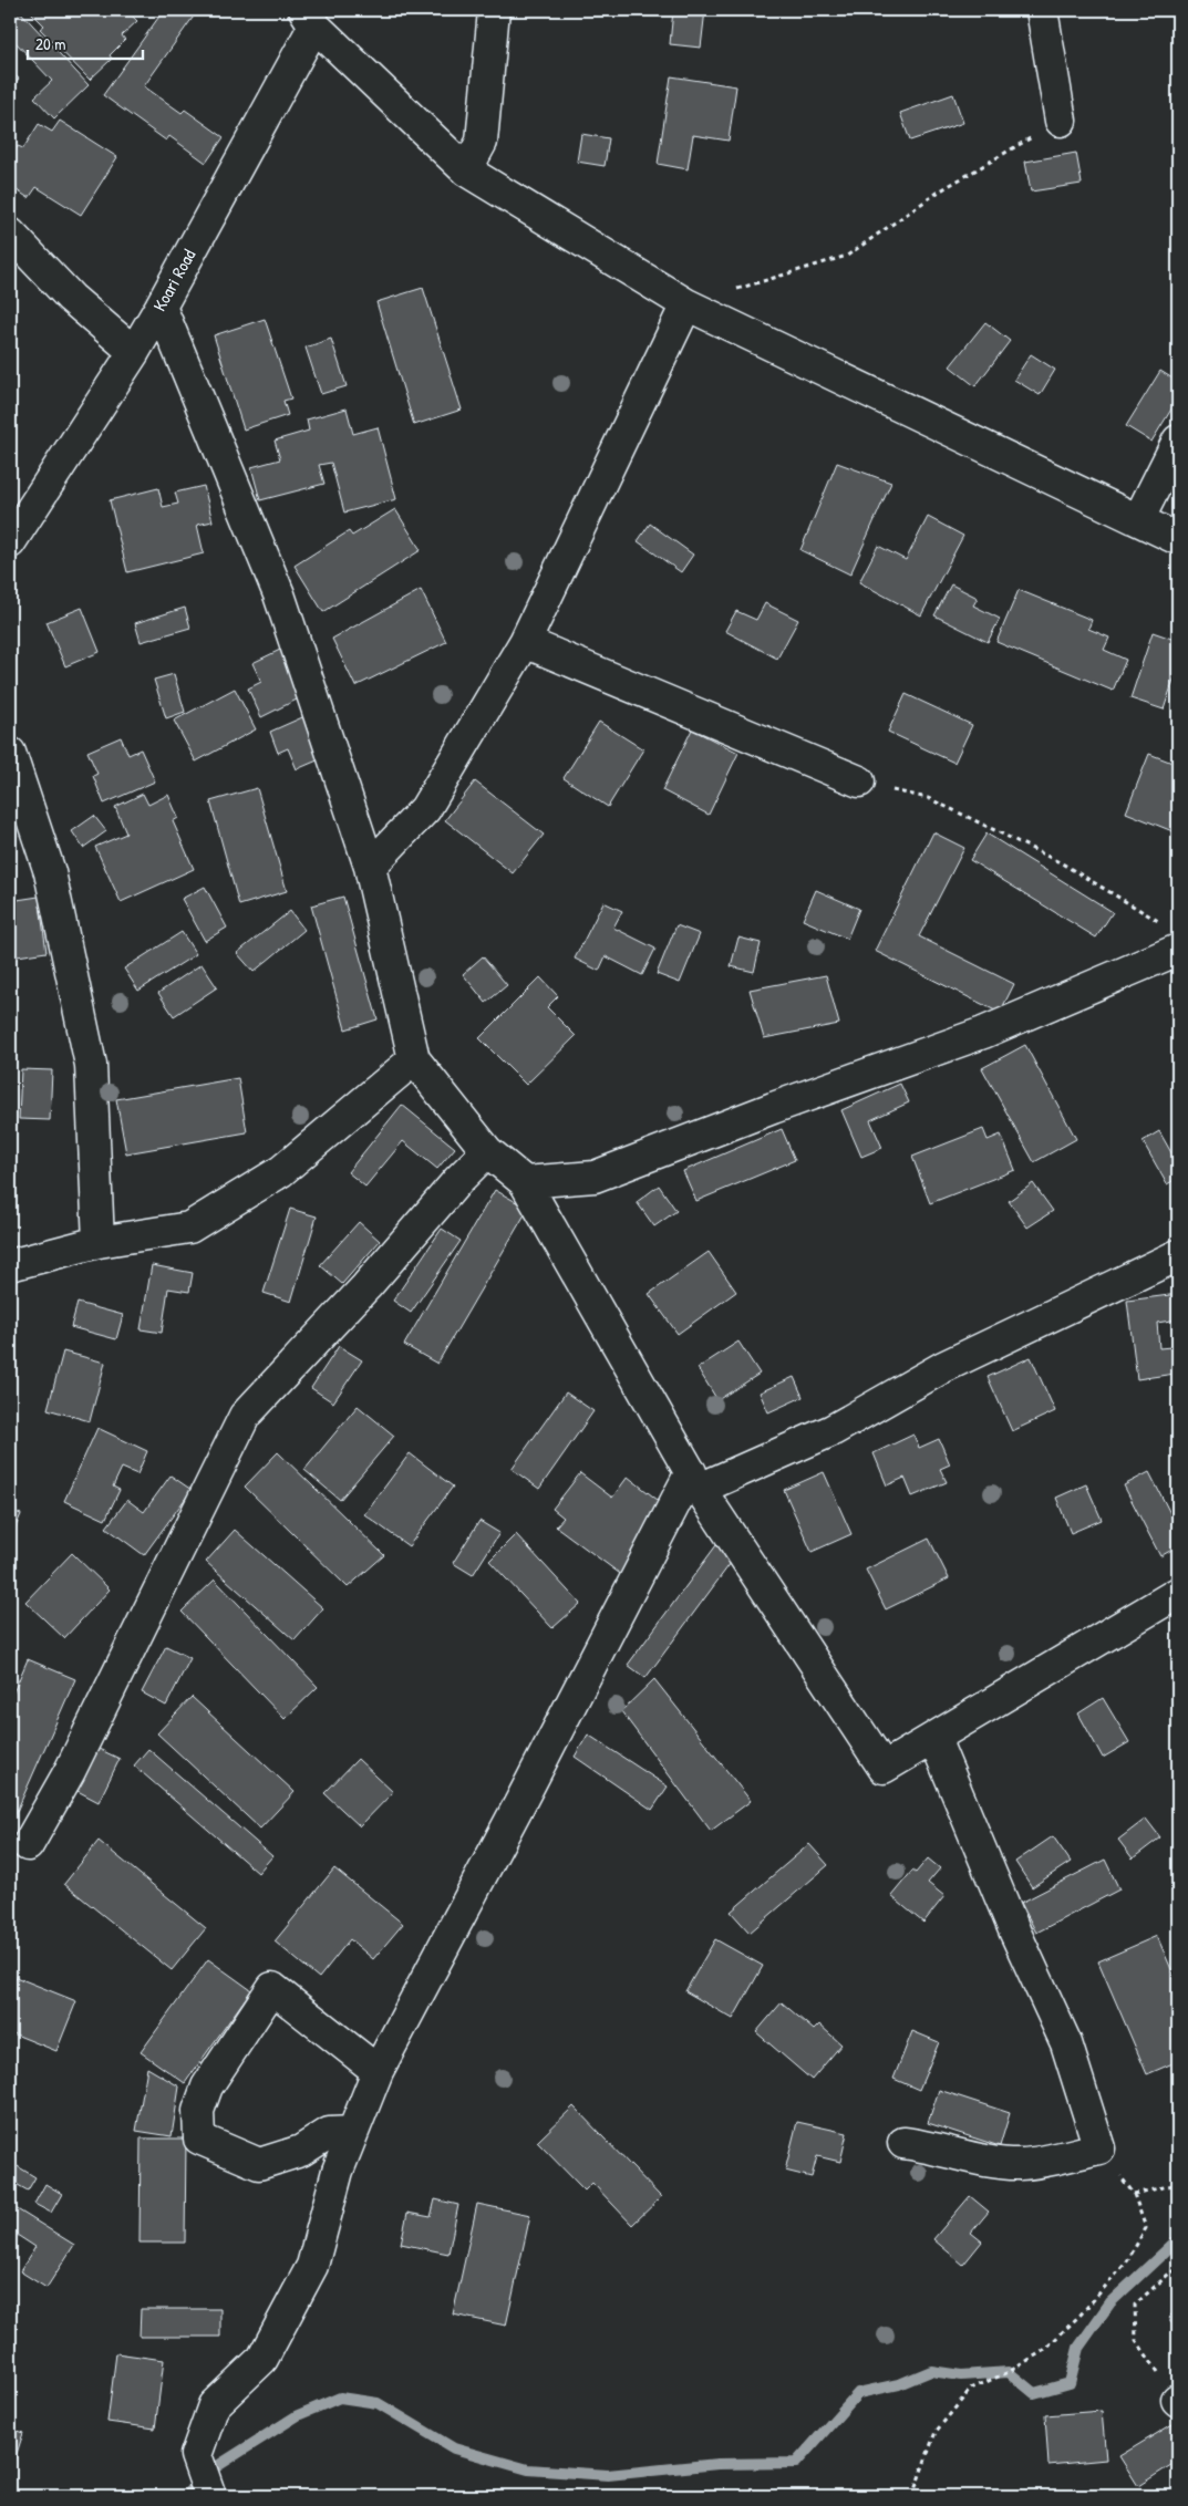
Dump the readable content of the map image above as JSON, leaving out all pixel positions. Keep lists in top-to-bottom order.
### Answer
{
  "streets": {
    "street": ["Koari Road"]
  },
  "scale_bar": "20 m"
}
